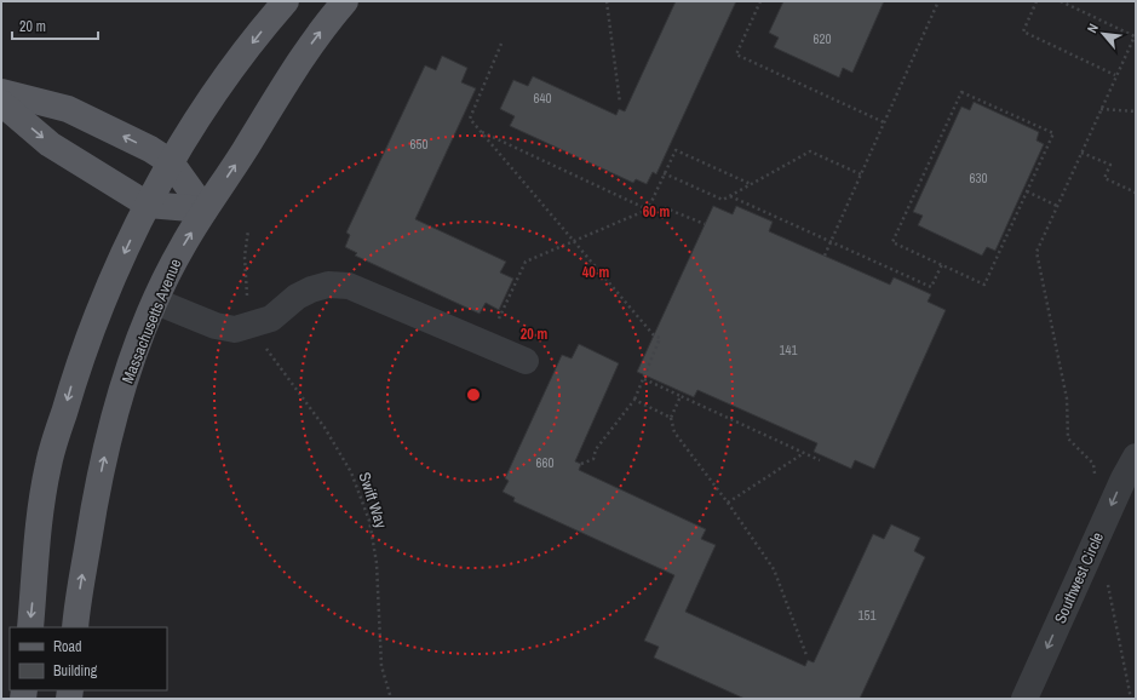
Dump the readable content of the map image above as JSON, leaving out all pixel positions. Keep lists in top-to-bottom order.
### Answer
{
  "streets": {
    "main road": ["Massachusetts Avenue"],
    "street": ["Southwest Circle"],
    "path": ["Swift Way"]
  },
  "one_way": ["Southwest Circle"],
  "house_numbers": [
    "620",
    "640",
    "650",
    "630",
    "141",
    "660",
    "151"
  ],
  "legend": ["Road", "Building"],
  "scale_bar": "20 m",
  "north": "top left",
  "rings": ["60 m", "40 m", "20 m"]
}
